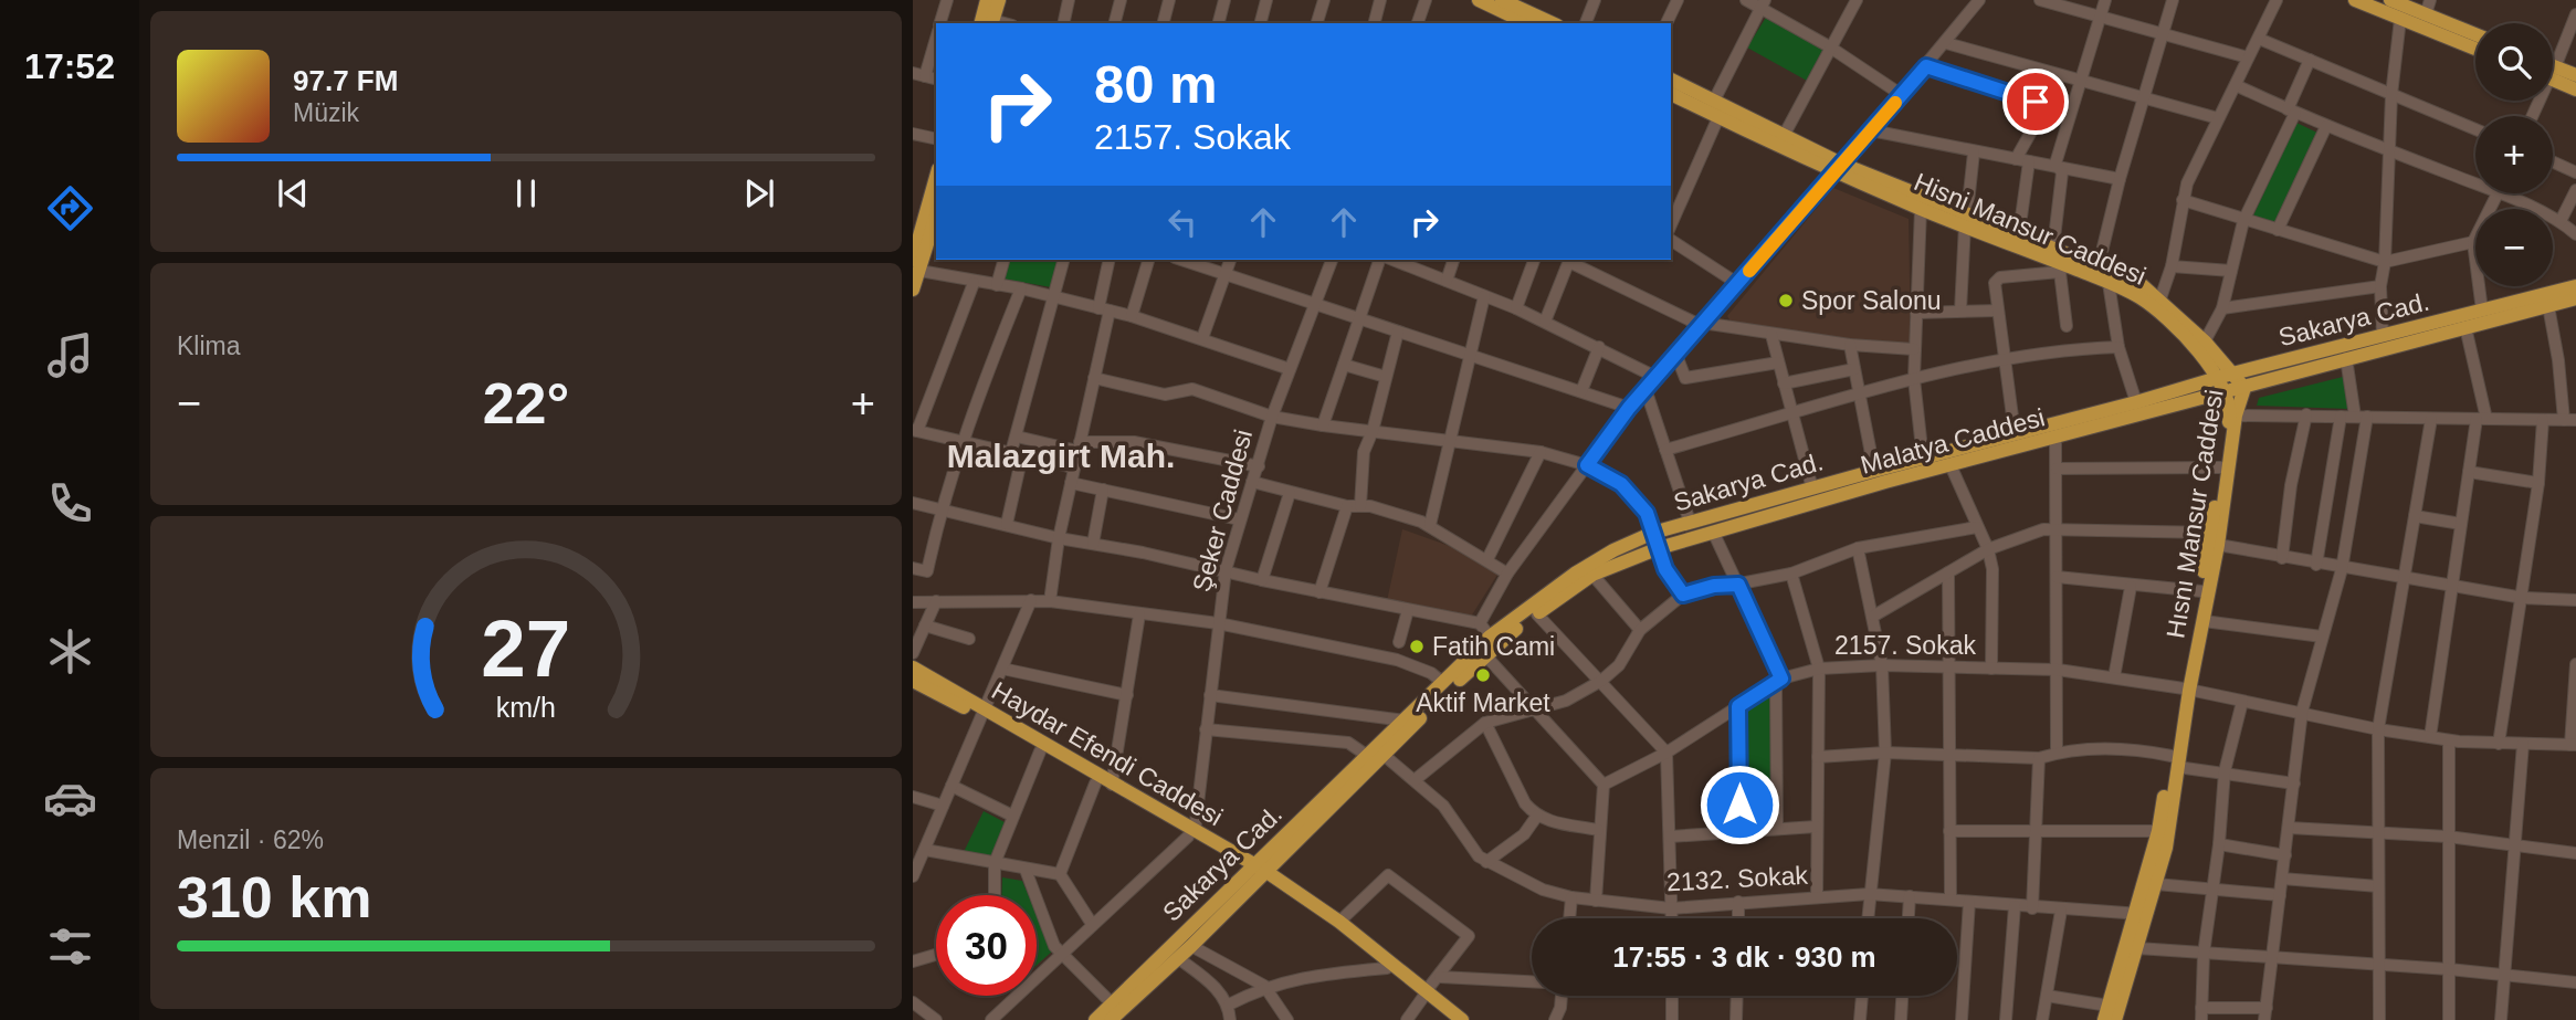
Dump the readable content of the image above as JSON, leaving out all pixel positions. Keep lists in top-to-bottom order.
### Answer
{
  "streets": {
    "main road": [
      "Hisni Mansur Caddesi",
      "Sakarya Cad.",
      "Malatya Caddesi",
      "Hısnı Mansur Caddesi",
      "Haydar Efendi Caddesi"
    ],
    "street": ["Şeker Caddesi", "2157. Sokak", "2132. Sokak"]
  },
  "crossings": [
    ["Hisni Mansur Caddesi", "Sakarya Cad."],
    ["Hisni Mansur Caddesi", "Malatya Caddesi"],
    ["Hisni Mansur Caddesi", "Hısnı Mansur Caddesi"],
    ["Hisni Mansur Caddesi", "2157. Sokak"],
    ["Hisni Mansur Caddesi", "2132. Sokak"],
    ["Sakarya Cad.", "Malatya Caddesi"],
    ["Sakarya Cad.", "Hısnı Mansur Caddesi"],
    ["Sakarya Cad.", "Haydar Efendi Caddesi"],
    ["Malatya Caddesi", "Hısnı Mansur Caddesi"],
    ["Malatya Caddesi", "Haydar Efendi Caddesi"],
    ["Malatya Caddesi", "2132. Sokak"],
    ["Şeker Caddesi", "Haydar Efendi Caddesi"],
    ["Hısnı Mansur Caddesi", "2157. Sokak"]
  ],
  "districts": ["Malazgirt Mah."],
  "places": ["Spor Salonu", "Fatih Cami", "Aktif Market"],
  "page": {
    "tabs": "17:52",
    "map_buttons": ["+", "−"],
    "turn": ["80 m", "2157. Sokak"],
    "song": ["97.7 FM", "Müzik"],
    "tile": [
      "Klima",
      ["Menzil · 62%", "310 km"]
    ],
    "heat": ["−", "22°", "+"],
    "limit": "30",
    "trip": "17:55 · 3 dk · 930 m",
    "gauge": ["27", "km/h"]
  }
}
